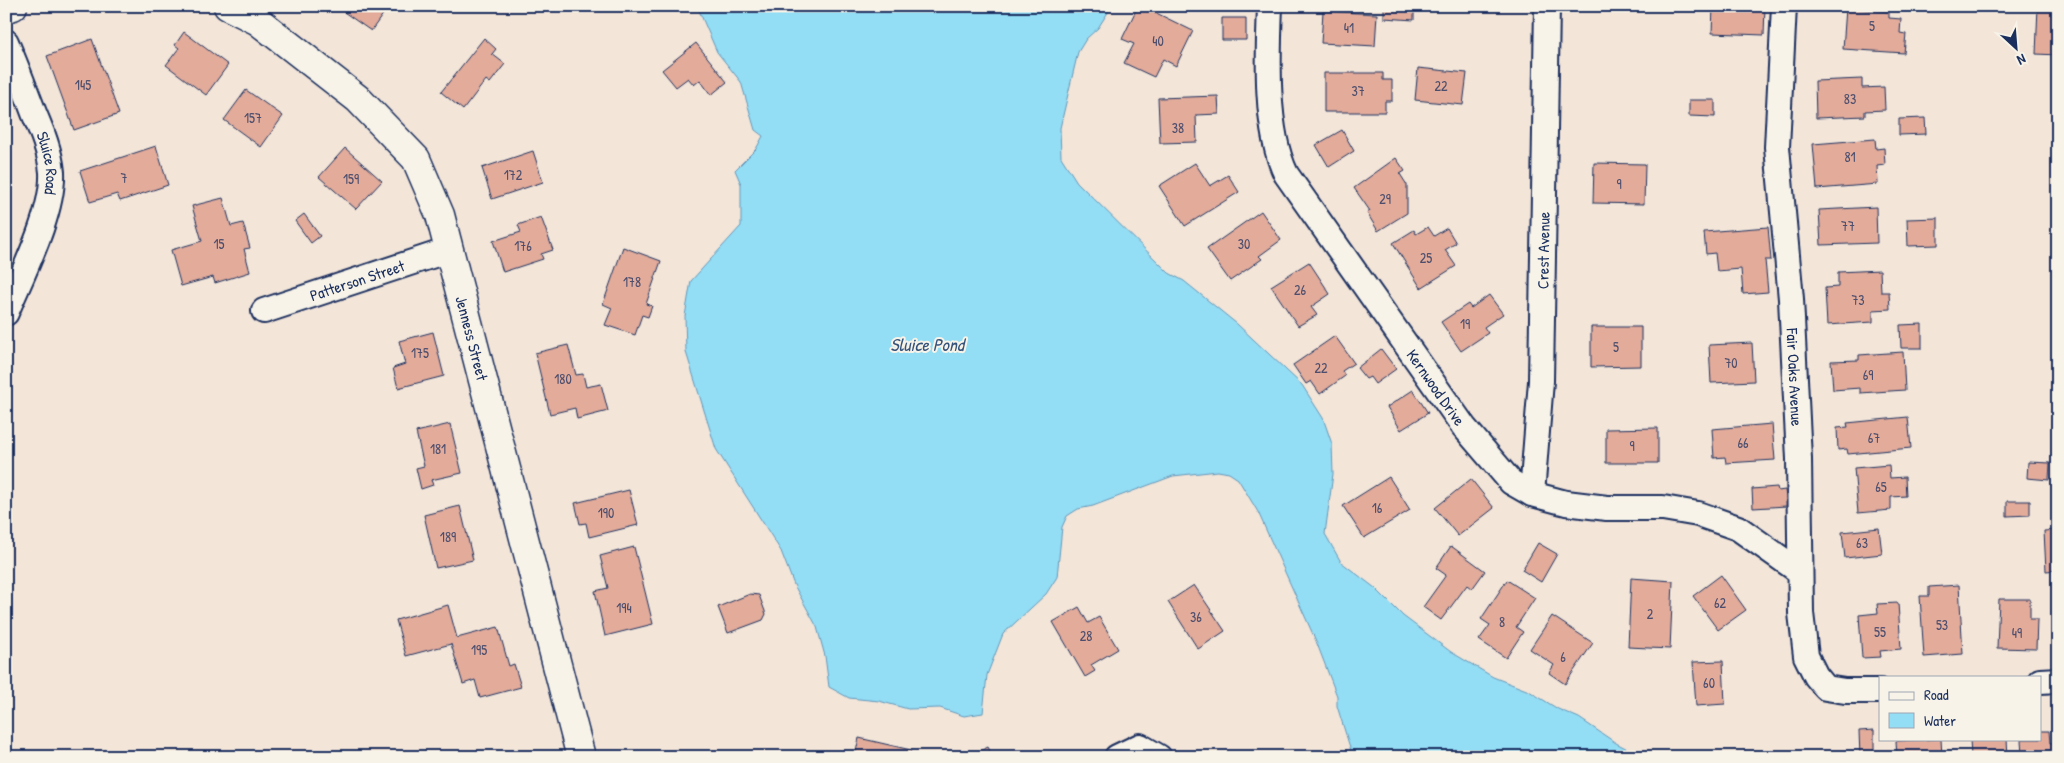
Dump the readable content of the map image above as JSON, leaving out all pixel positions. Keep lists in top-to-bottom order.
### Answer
{
  "streets": {
    "street": [
      "Sluice Road",
      "Crest Avenue",
      "Patterson Street",
      "Jenness Street",
      "Fair Oaks Avenue",
      "Kernwood Drive"
    ]
  },
  "crossings": [
    ["Crest Avenue", "Kernwood Drive"],
    ["Patterson Street", "Jenness Street"],
    ["Fair Oaks Avenue", "Kernwood Drive"]
  ],
  "water": ["Sluice Pond"],
  "house_numbers": [
    "5",
    "41",
    "40",
    "145",
    "22",
    "37",
    "83",
    "157",
    "38",
    "81",
    "172",
    "7",
    "159",
    "9",
    "29",
    "77",
    "15",
    "30",
    "176",
    "25",
    "178",
    "26",
    "73",
    "19",
    "5",
    "175",
    "70",
    "22",
    "69",
    "180",
    "67",
    "66",
    "9",
    "181",
    "65",
    "16",
    "190",
    "189",
    "63",
    "62",
    "194",
    "2",
    "36",
    "8",
    "53",
    "55",
    "49",
    "28",
    "195",
    "6",
    "60"
  ],
  "legend": ["Road", "Water"],
  "north": "bottom right"
}
